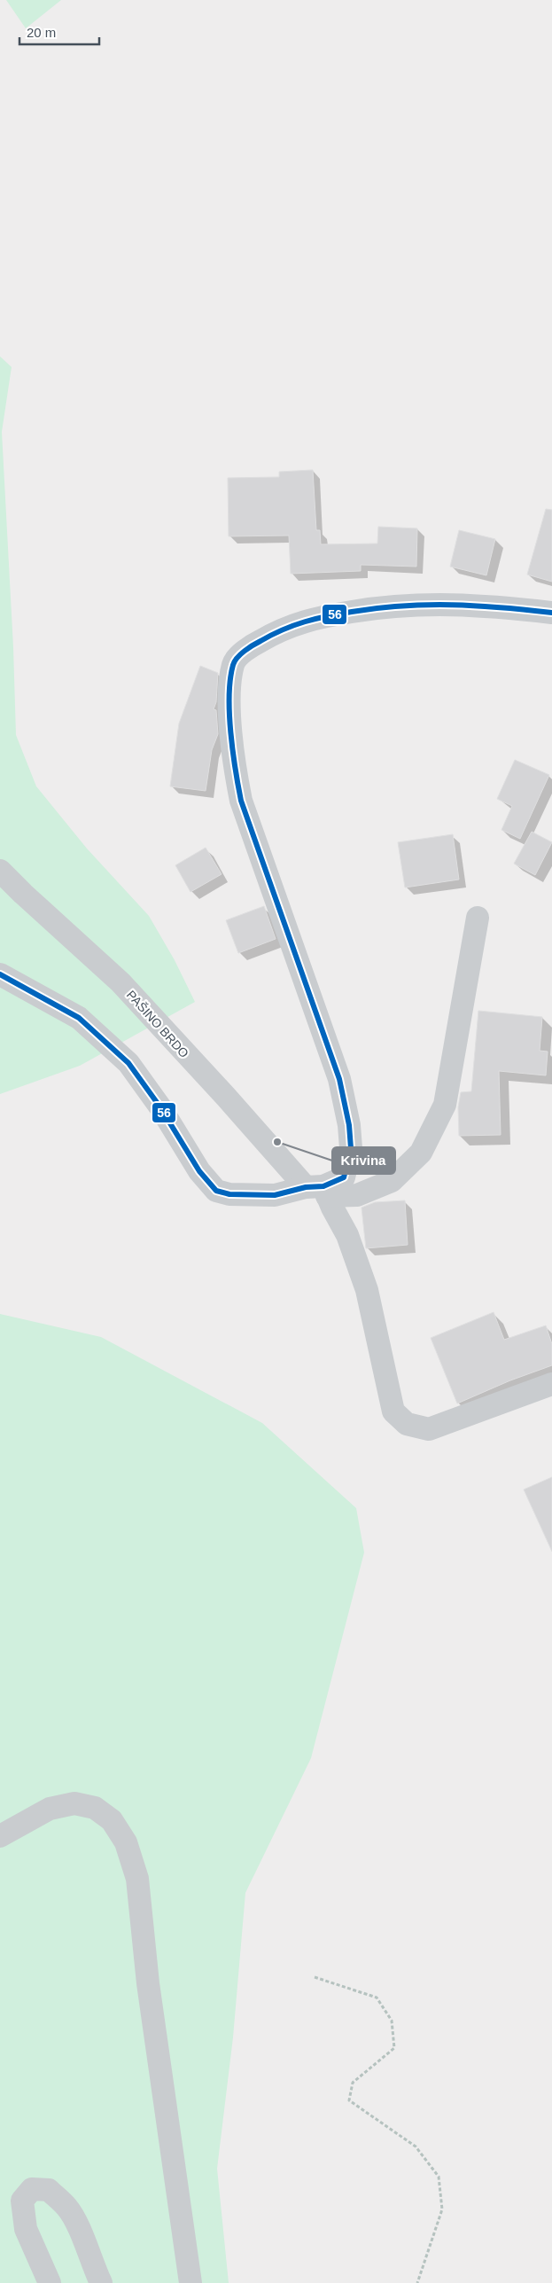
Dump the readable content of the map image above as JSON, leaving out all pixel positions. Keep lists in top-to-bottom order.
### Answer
{
  "streets": {
    "street": ["PAŠINO BRDO"]
  },
  "places": ["Krivina"],
  "lines": ["transit line 56"],
  "scale_bar": "20 m"
}
